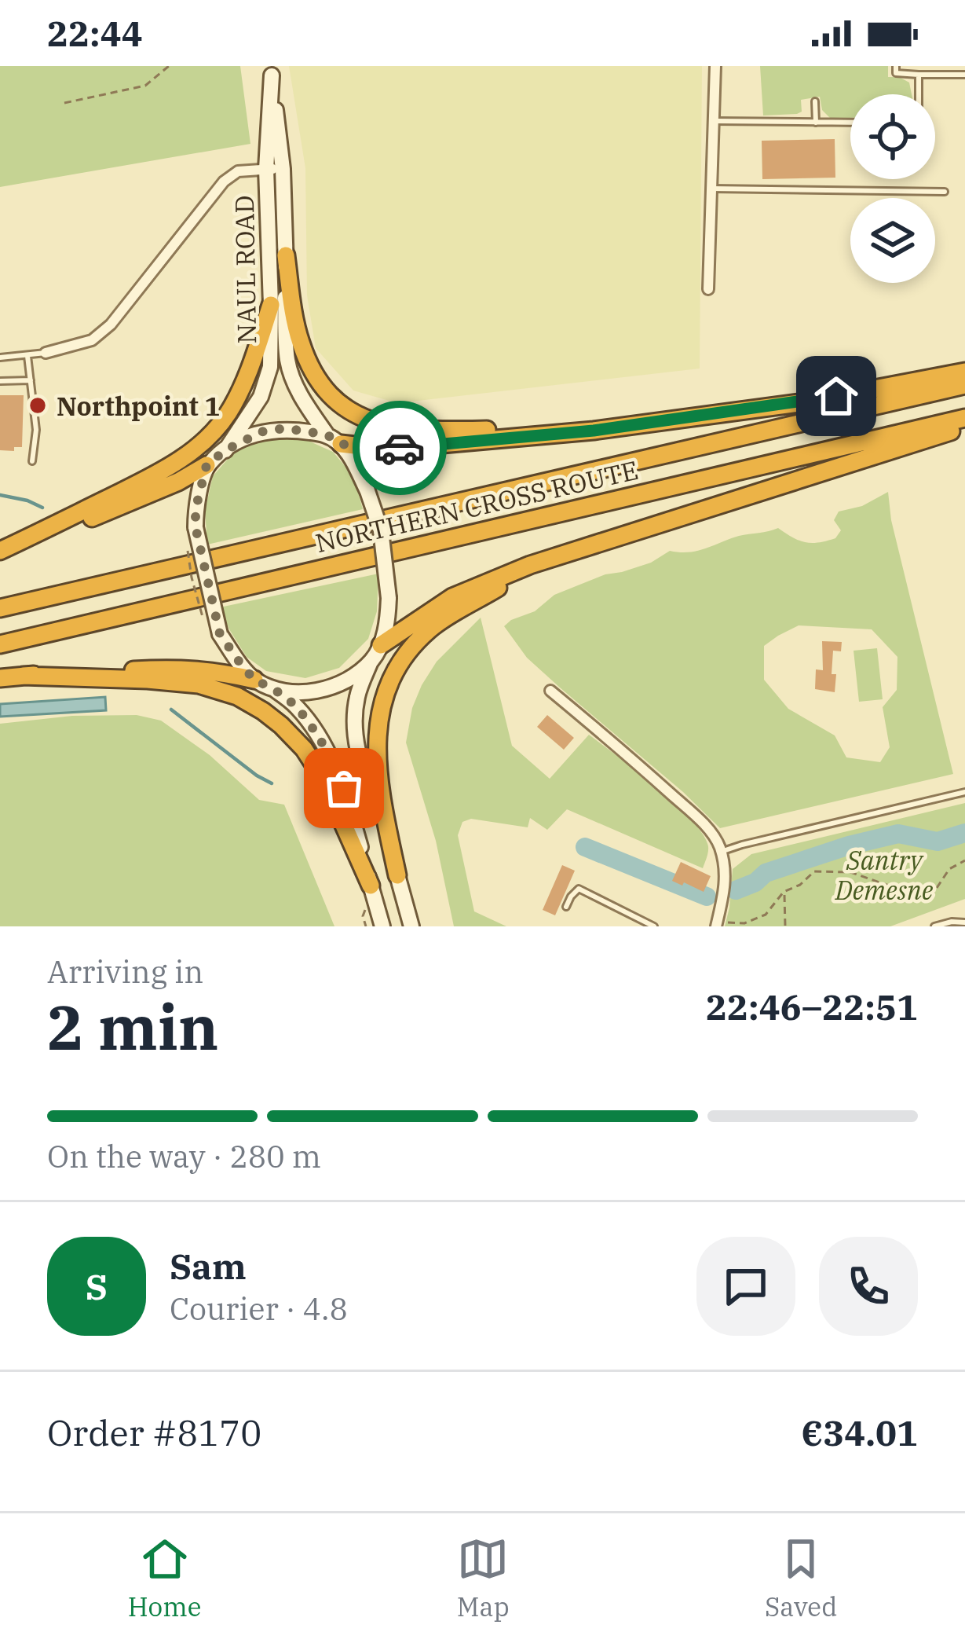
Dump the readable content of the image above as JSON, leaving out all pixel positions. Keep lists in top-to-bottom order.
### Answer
{
  "streets": {
    "highway": ["NORTHERN CROSS ROUTE"],
    "main road": ["NAUL ROAD"]
  },
  "parks": ["Santry Demesne"],
  "places": ["Northpoint 1"],
  "page": {
    "status": "22:44",
    "heading": ["2 min", "Arriving in", "22:46–22:51"],
    "panel": [
      "Sam",
      "Courier · 4.8",
      "Order #8170",
      "€34.01"
    ],
    "bar": "On the way · 280 m",
    "round": "S",
    "tabs": ["Home", "Map", "Saved"]
  }
}
